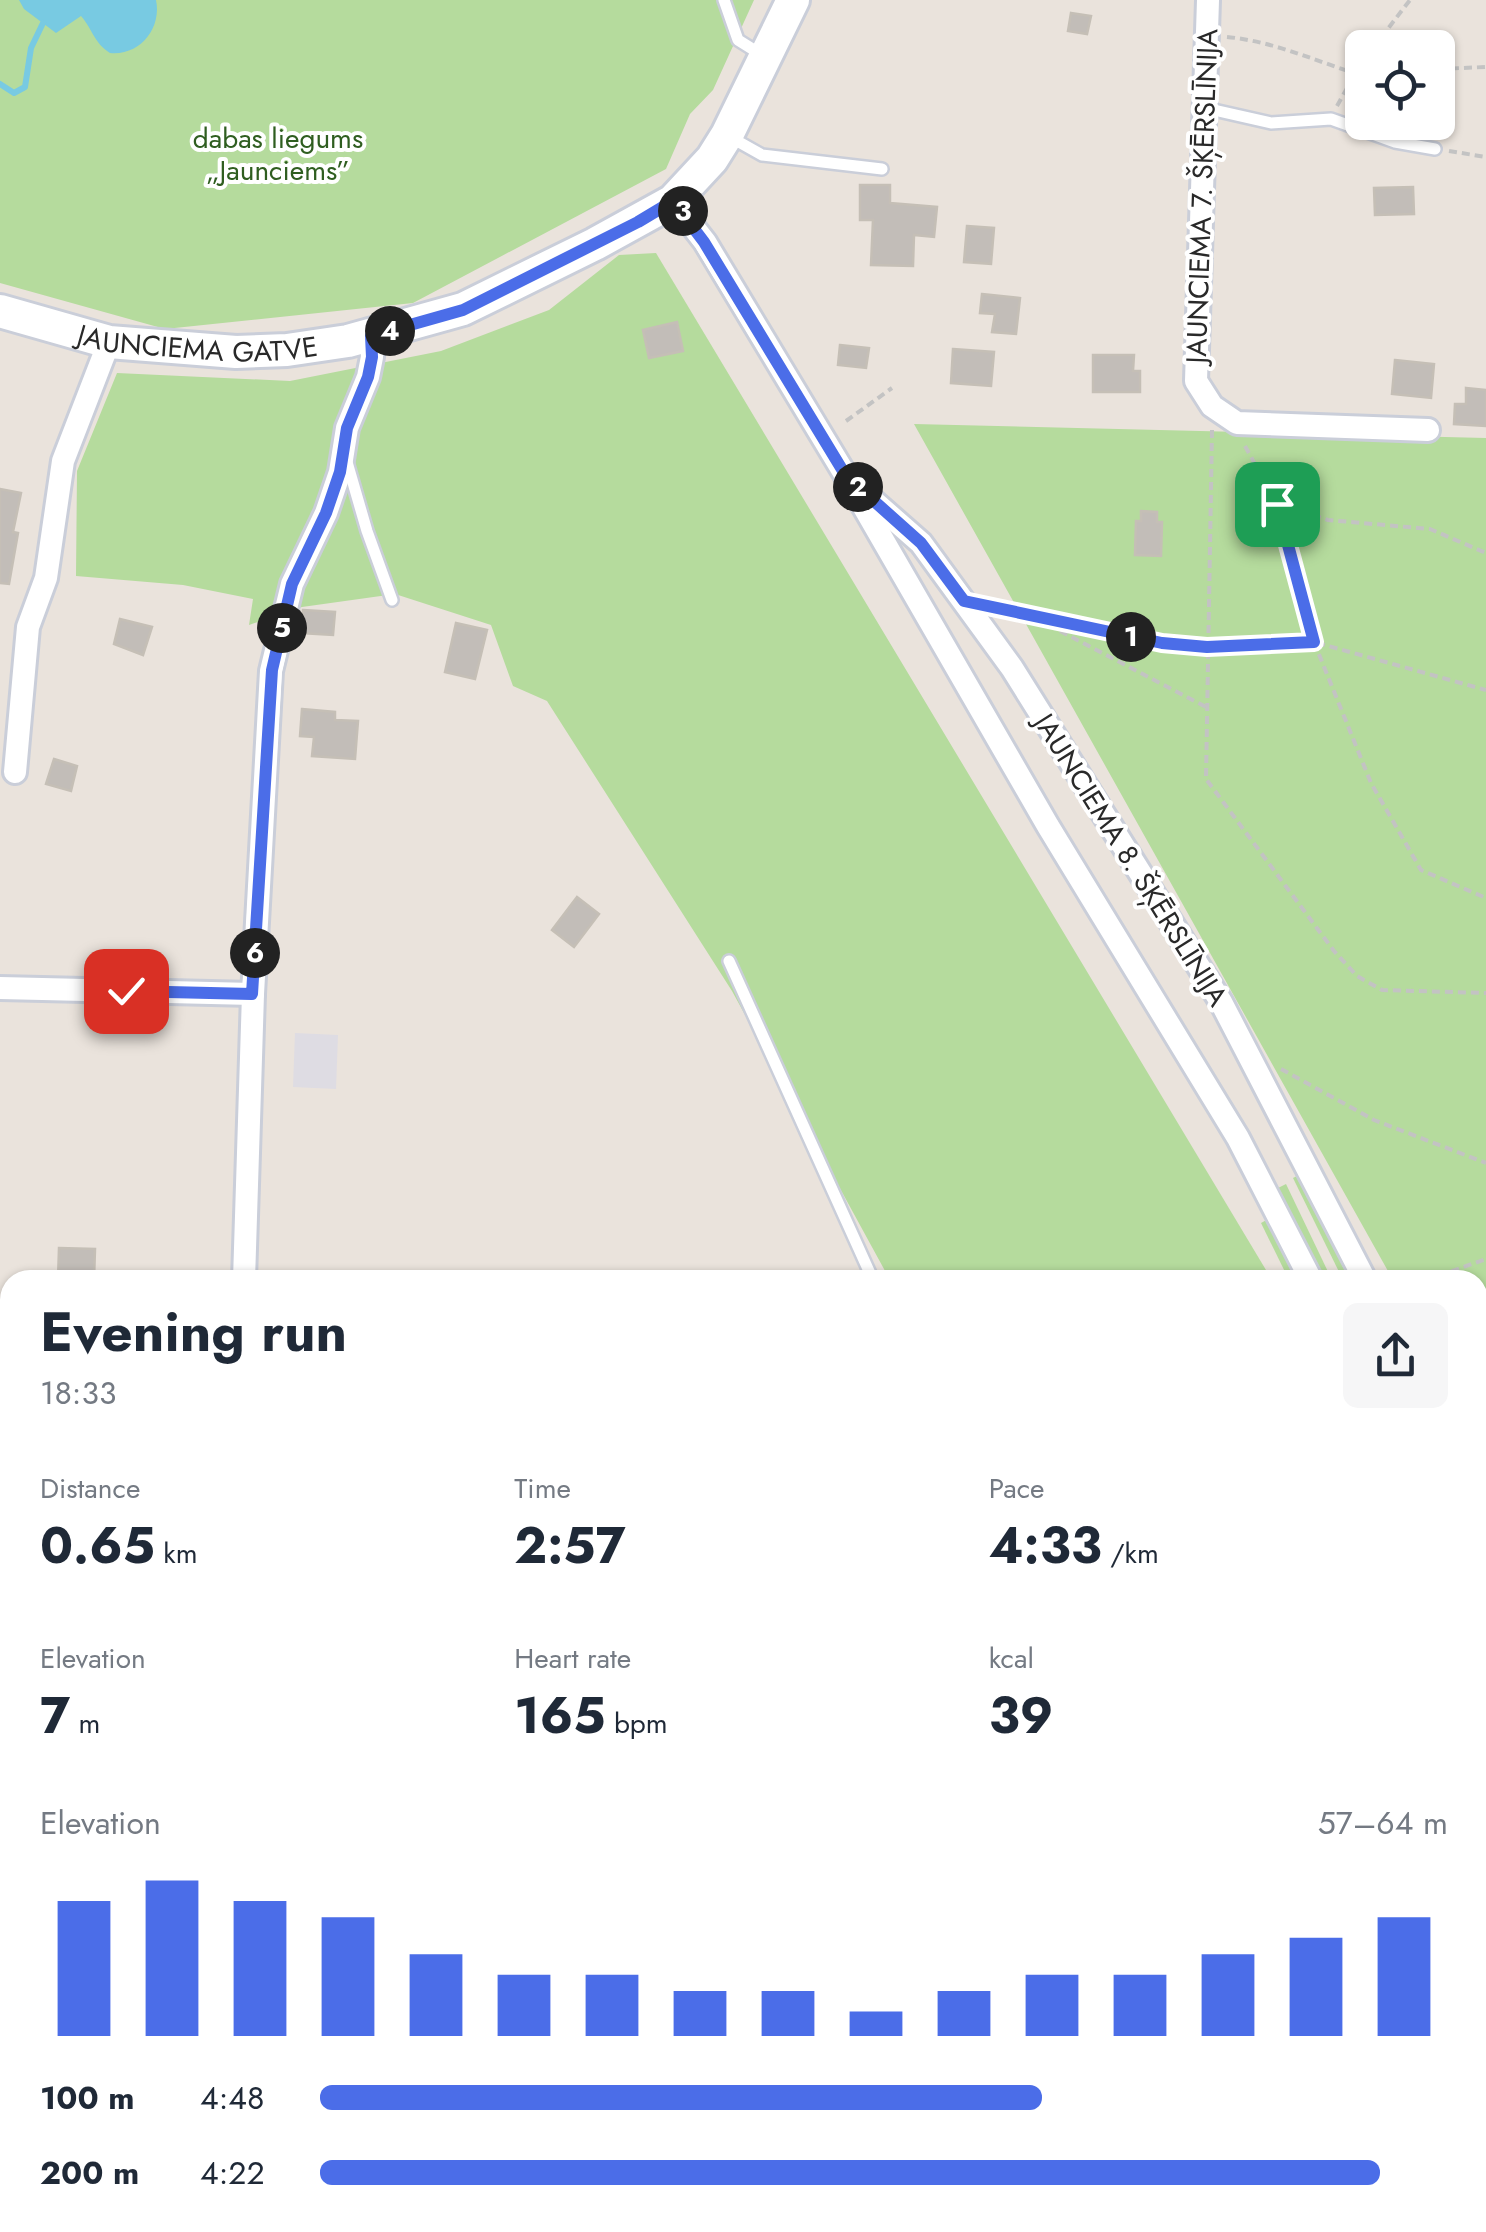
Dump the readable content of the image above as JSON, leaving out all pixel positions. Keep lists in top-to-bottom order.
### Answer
{
  "streets": {
    "main road": ["JAUNCIEMA GATVE"],
    "street": ["JAUNCIEMA 7. ŠĶĒRSLĪNIJA", "JAUNCIEMA 8. ŠĶĒRSLĪNIJA"]
  },
  "crossings": [
    ["JAUNCIEMA GATVE", "JAUNCIEMA 8. ŠĶĒRSLĪNIJA"]
  ],
  "parks": ["dabas liegums „Jaunciems”"],
  "page": {
    "pins": [
      "3",
      "4",
      "2",
      "5",
      "1",
      "6"
    ],
    "heading": ["Evening run", "18:33"],
    "stats": [
      ["Distance", "0.65 km"],
      ["Time", "2:57"],
      ["Pace", "4:33 /km"],
      ["Elevation", "7 m"],
      ["Heart rate", "165 bpm"],
      ["kcal", "39"]
    ],
    "chart": ["Elevation", "57–64 m"],
    "list": [
      {
        "name": "100 m",
        "note": "4:48"
      },
      {
        "name": "200 m",
        "note": "4:22"
      }
    ]
  }
}
